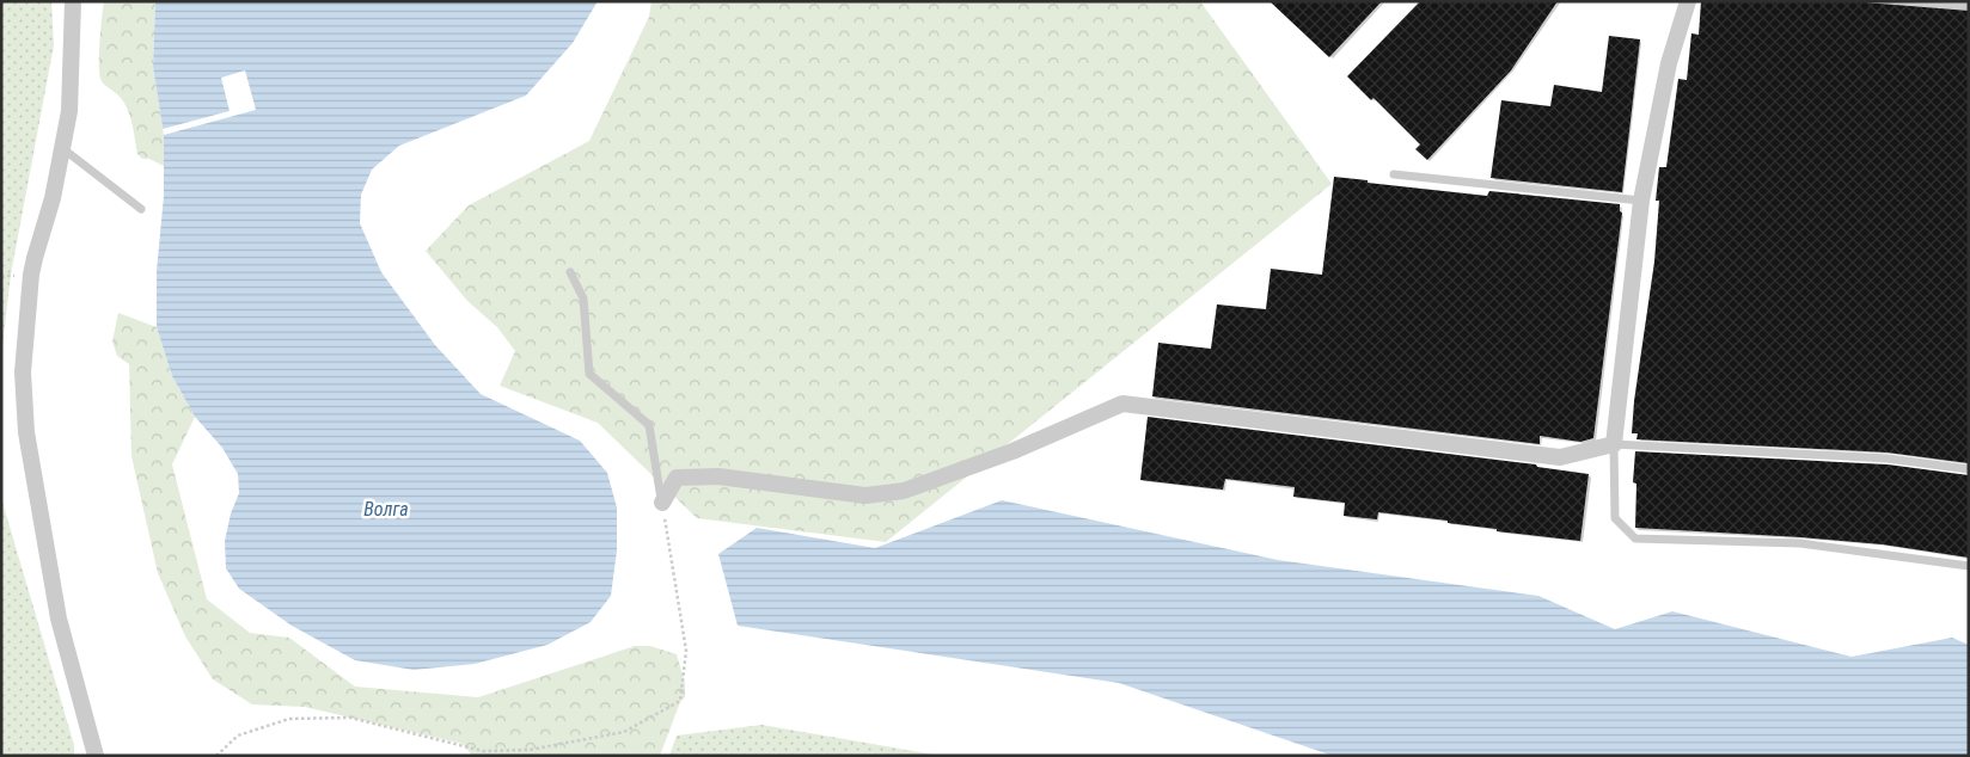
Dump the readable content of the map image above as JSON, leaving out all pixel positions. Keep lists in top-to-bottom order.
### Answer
{
  "water": ["Волга"]
}
